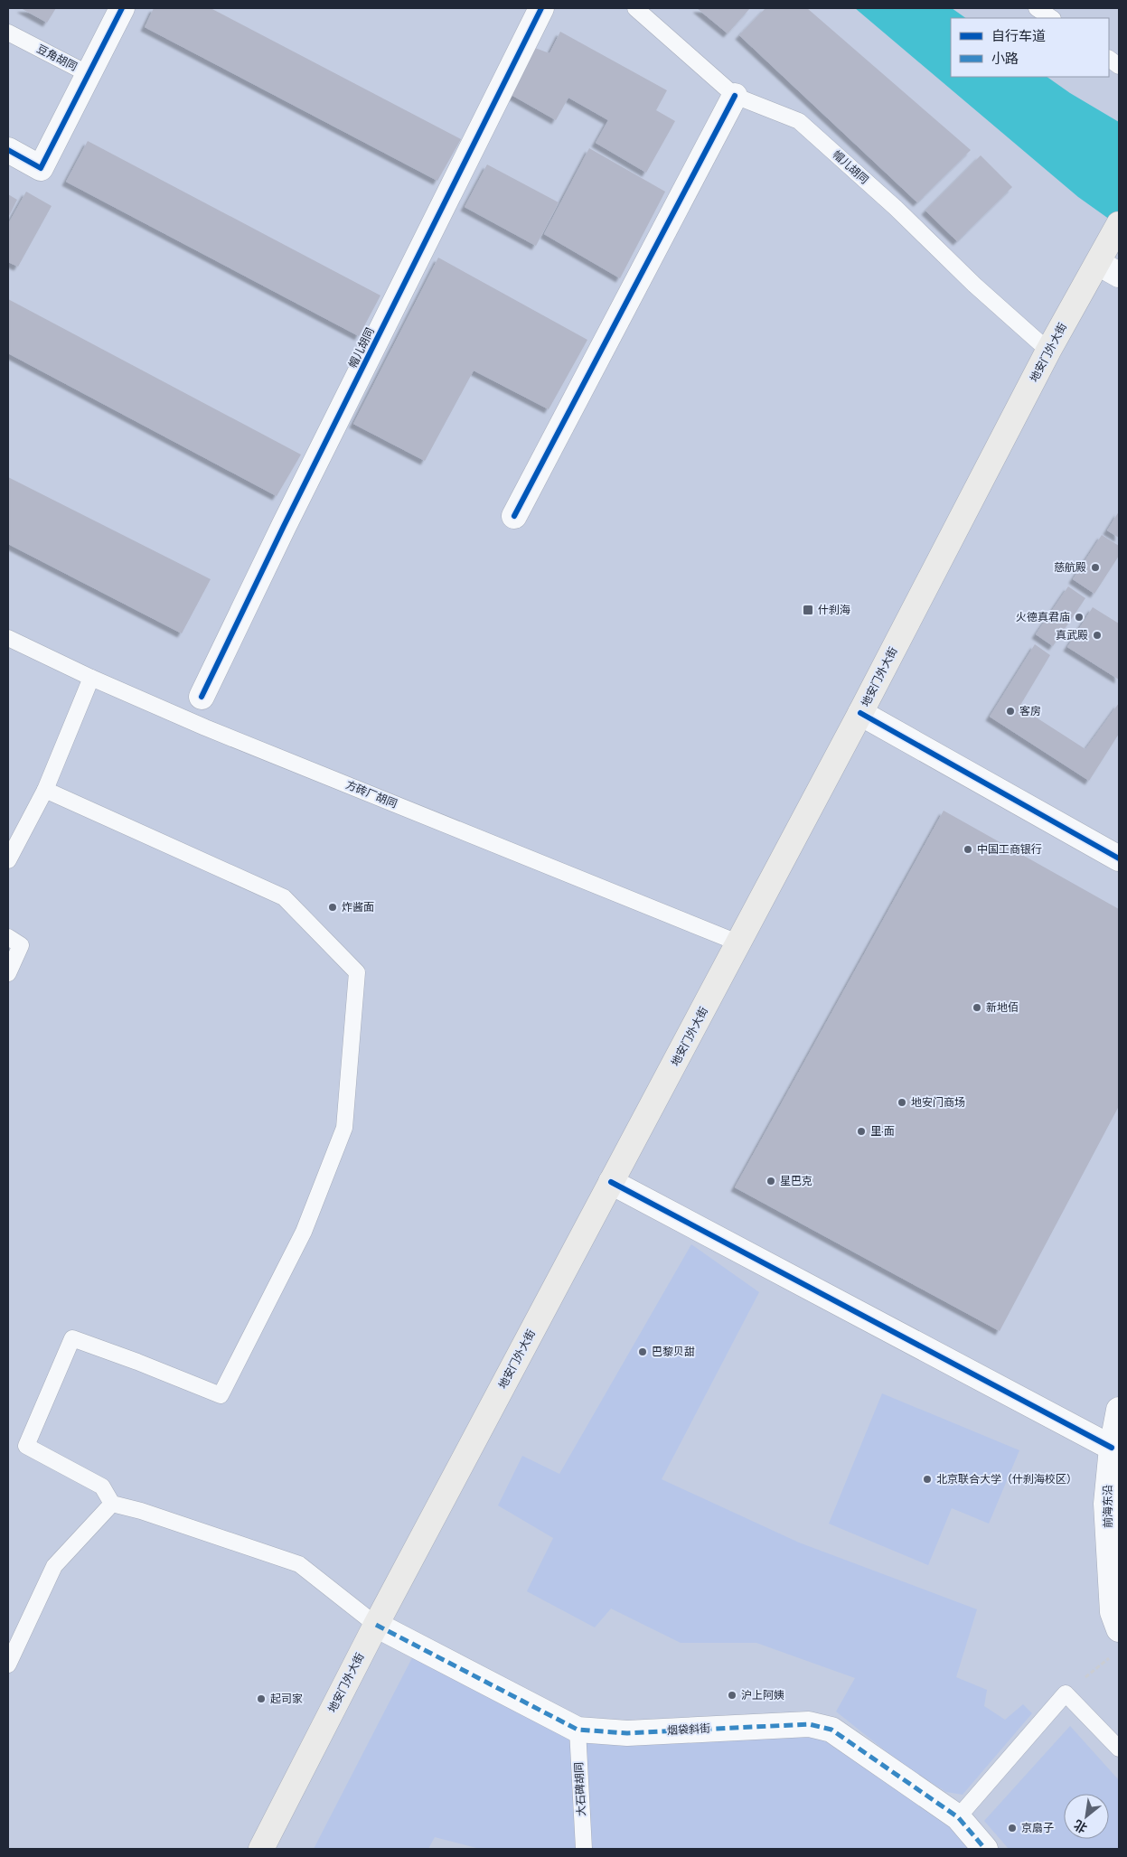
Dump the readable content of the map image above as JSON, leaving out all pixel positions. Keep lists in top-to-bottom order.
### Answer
{
  "streets": {
    "main road": ["地安门外大街"],
    "street": [
      "豆角胡同",
      "帽儿胡同",
      "前海东沿",
      "烟袋斜街"
    ],
    "lane": ["方砖厂胡同", "大石碑胡同"]
  },
  "crossings": [
    ["帽儿胡同", "地安门外大街"],
    ["地安门外大街", "方砖厂胡同"],
    ["地安门外大街", "烟袋斜街"],
    ["烟袋斜街", "大石碑胡同"]
  ],
  "places": {
    "other": [
      "慈航殿",
      "火德真君庙",
      "真武殿",
      "客房",
      "中国工商银行",
      "炸酱面",
      "新地佰",
      "地安门商场",
      "里·面",
      "星巴克",
      "巴黎贝甜",
      "北京联合大学（什刹海校区）",
      "沪上阿姨",
      "起司家",
      "京扇子"
    ],
    "transit": ["什刹海"]
  },
  "legend": ["自行车道", "小路"],
  "north": "bottom left"
}
